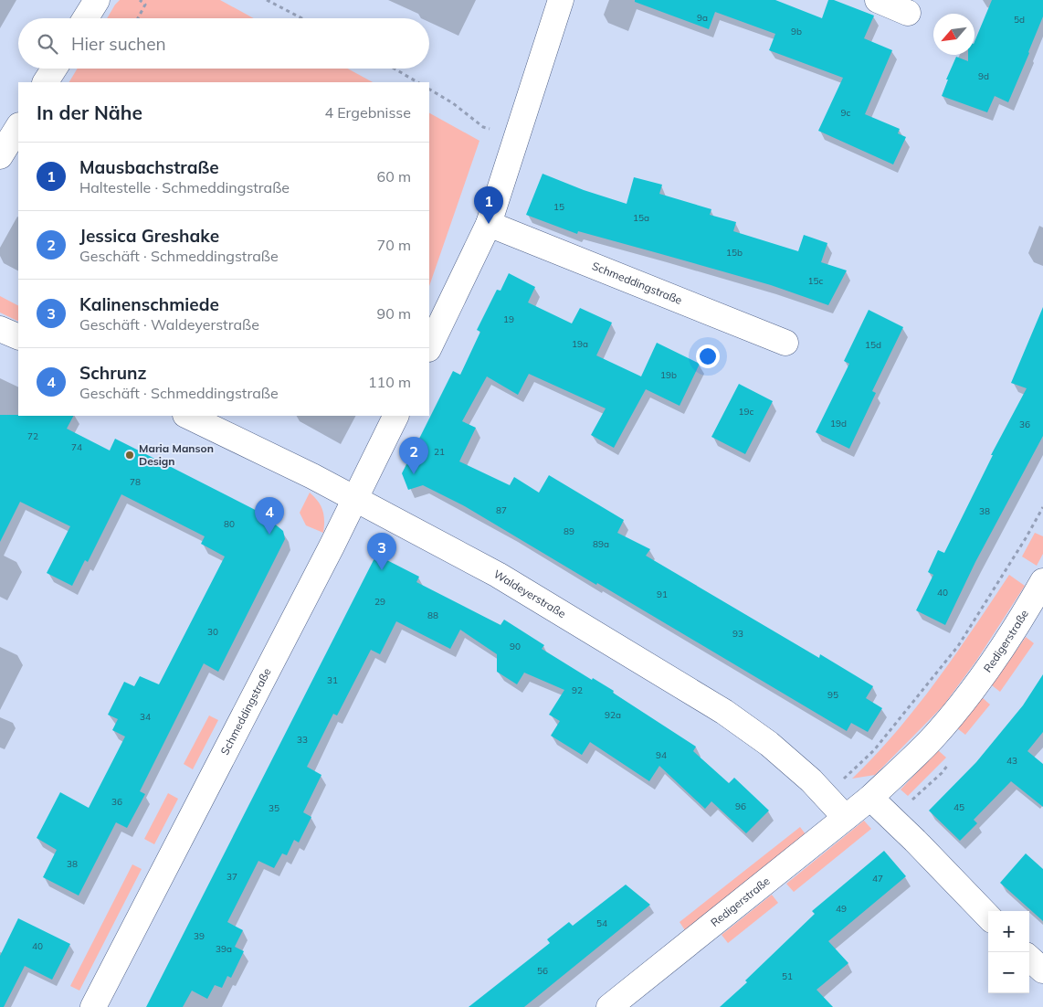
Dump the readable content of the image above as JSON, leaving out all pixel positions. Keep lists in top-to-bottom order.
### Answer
{
  "streets": {
    "street": ["Schmeddingstraße", "Waldeyerstraße", "Redigerstraße"]
  },
  "crossings": [
    ["Schmeddingstraße", "Waldeyerstraße"],
    ["Waldeyerstraße", "Redigerstraße"]
  ],
  "places": ["Maria Manson Design"],
  "house_numbers": [
    "9a",
    "5d",
    "9b",
    "9d",
    "9c",
    "15",
    "15a",
    "15b",
    "15c",
    "19",
    "19a",
    "15d",
    "19b",
    "19c",
    "19d",
    "36",
    "72",
    "74",
    "21",
    "78",
    "87",
    "38",
    "80",
    "89",
    "89a",
    "40",
    "91",
    "29",
    "88",
    "30",
    "93",
    "90",
    "31",
    "92",
    "95",
    "92a",
    "34",
    "33",
    "94",
    "43",
    "36",
    "96",
    "45",
    "35",
    "38",
    "37",
    "47",
    "49",
    "54",
    "39",
    "40",
    "39a",
    "56",
    "51"
  ],
  "north": "bottom left",
  "page": {
    "search": "Hier suchen",
    "heading": ["In der Nähe", "4 Ergebnisse"],
    "list": [
      {
        "mark": "1",
        "name": "Mausbachstraße",
        "note": "Haltestelle · Schmeddingstraße",
        "value": "60 m"
      },
      {
        "mark": "2",
        "name": "Jessica Greshake",
        "note": "Geschäft · Schmeddingstraße",
        "value": "70 m"
      },
      {
        "mark": "3",
        "name": "Kalinenschmiede",
        "note": "Geschäft · Waldeyerstraße",
        "value": "90 m"
      },
      {
        "mark": "4",
        "name": "Schrunz",
        "note": "Geschäft · Schmeddingstraße",
        "value": "110 m"
      }
    ],
    "pins": [
      "1",
      "2",
      "4",
      "3"
    ],
    "map_buttons": ["+", "−"]
  }
}
